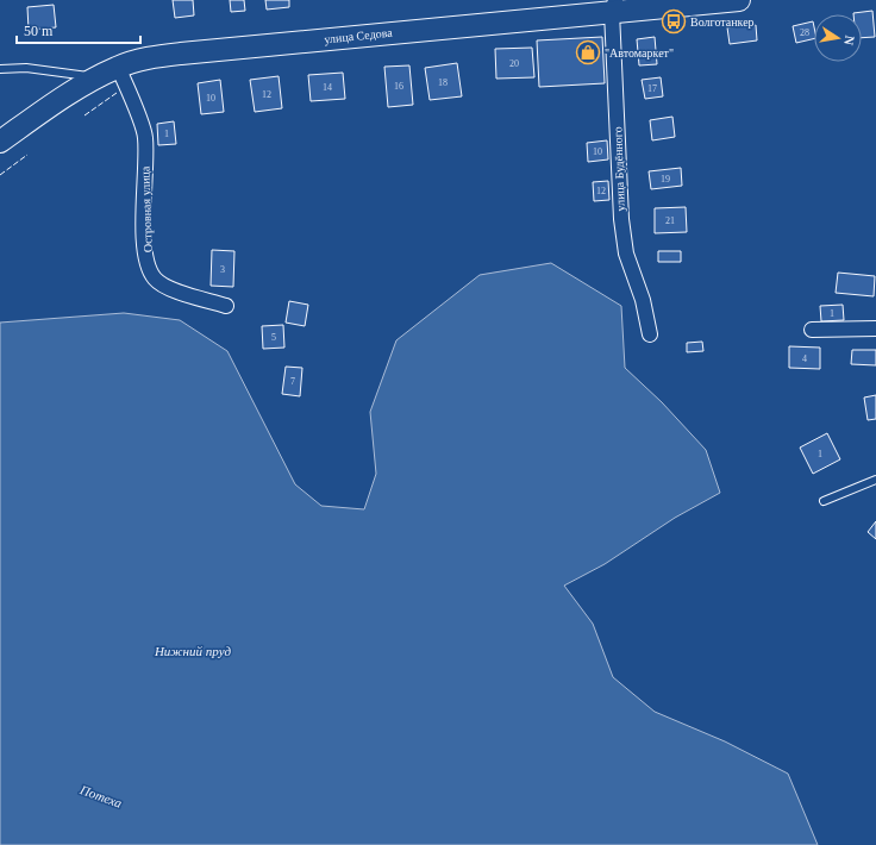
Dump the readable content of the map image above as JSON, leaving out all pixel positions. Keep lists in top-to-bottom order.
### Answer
{
  "streets": {
    "main road": ["улица Седова"],
    "street": ["улица Будённого", "Островная улица"]
  },
  "crossings": [
    ["улица Седова", "улица Будённого"],
    ["улица Седова", "Островная улица"]
  ],
  "water": ["Нижний пруд", "Потеха"],
  "places": {
    "bus stop": ["Волготанкер"],
    "shop": ["\"Автомаркет\""]
  },
  "house_numbers": [
    "28",
    "20",
    "18",
    "16",
    "14",
    "17",
    "12",
    "10",
    "1",
    "10",
    "19",
    "12",
    "21",
    "3",
    "1",
    "5",
    "4",
    "7",
    "1"
  ],
  "scale_bar": "50 m",
  "north": "right"
}
